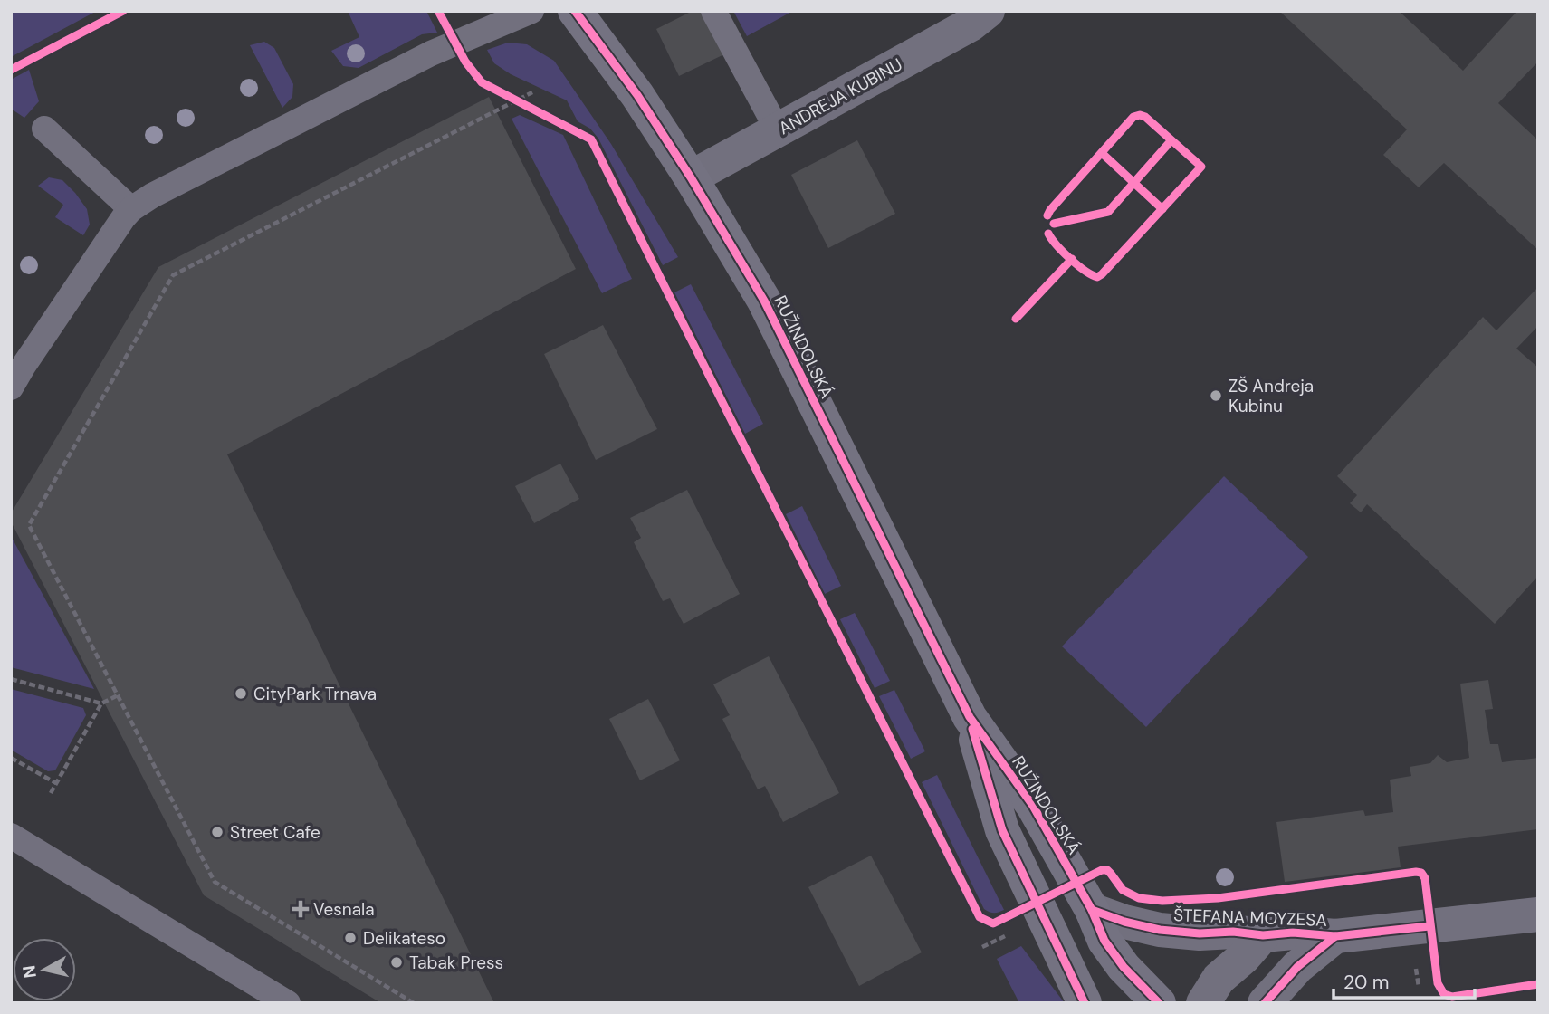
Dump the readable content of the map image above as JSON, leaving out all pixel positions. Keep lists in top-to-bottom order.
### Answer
{
  "streets": {
    "main road": ["RUŽINDOLSKÁ"],
    "street": ["ANDREJA KUBINU", "ŠTEFANA MOYZESA"]
  },
  "crossings": [
    ["ANDREJA KUBINU", "RUŽINDOLSKÁ"],
    ["RUŽINDOLSKÁ", "ŠTEFANA MOYZESA"]
  ],
  "places": {
    "other": [
      "ZŠ Andreja Kubinu",
      "CityPark Trnava",
      "Street Cafe",
      "Delikateso",
      "Tabak Press"
    ],
    "health": ["Vesnala"]
  },
  "scale_bar": "20 m",
  "north": "left"
}
